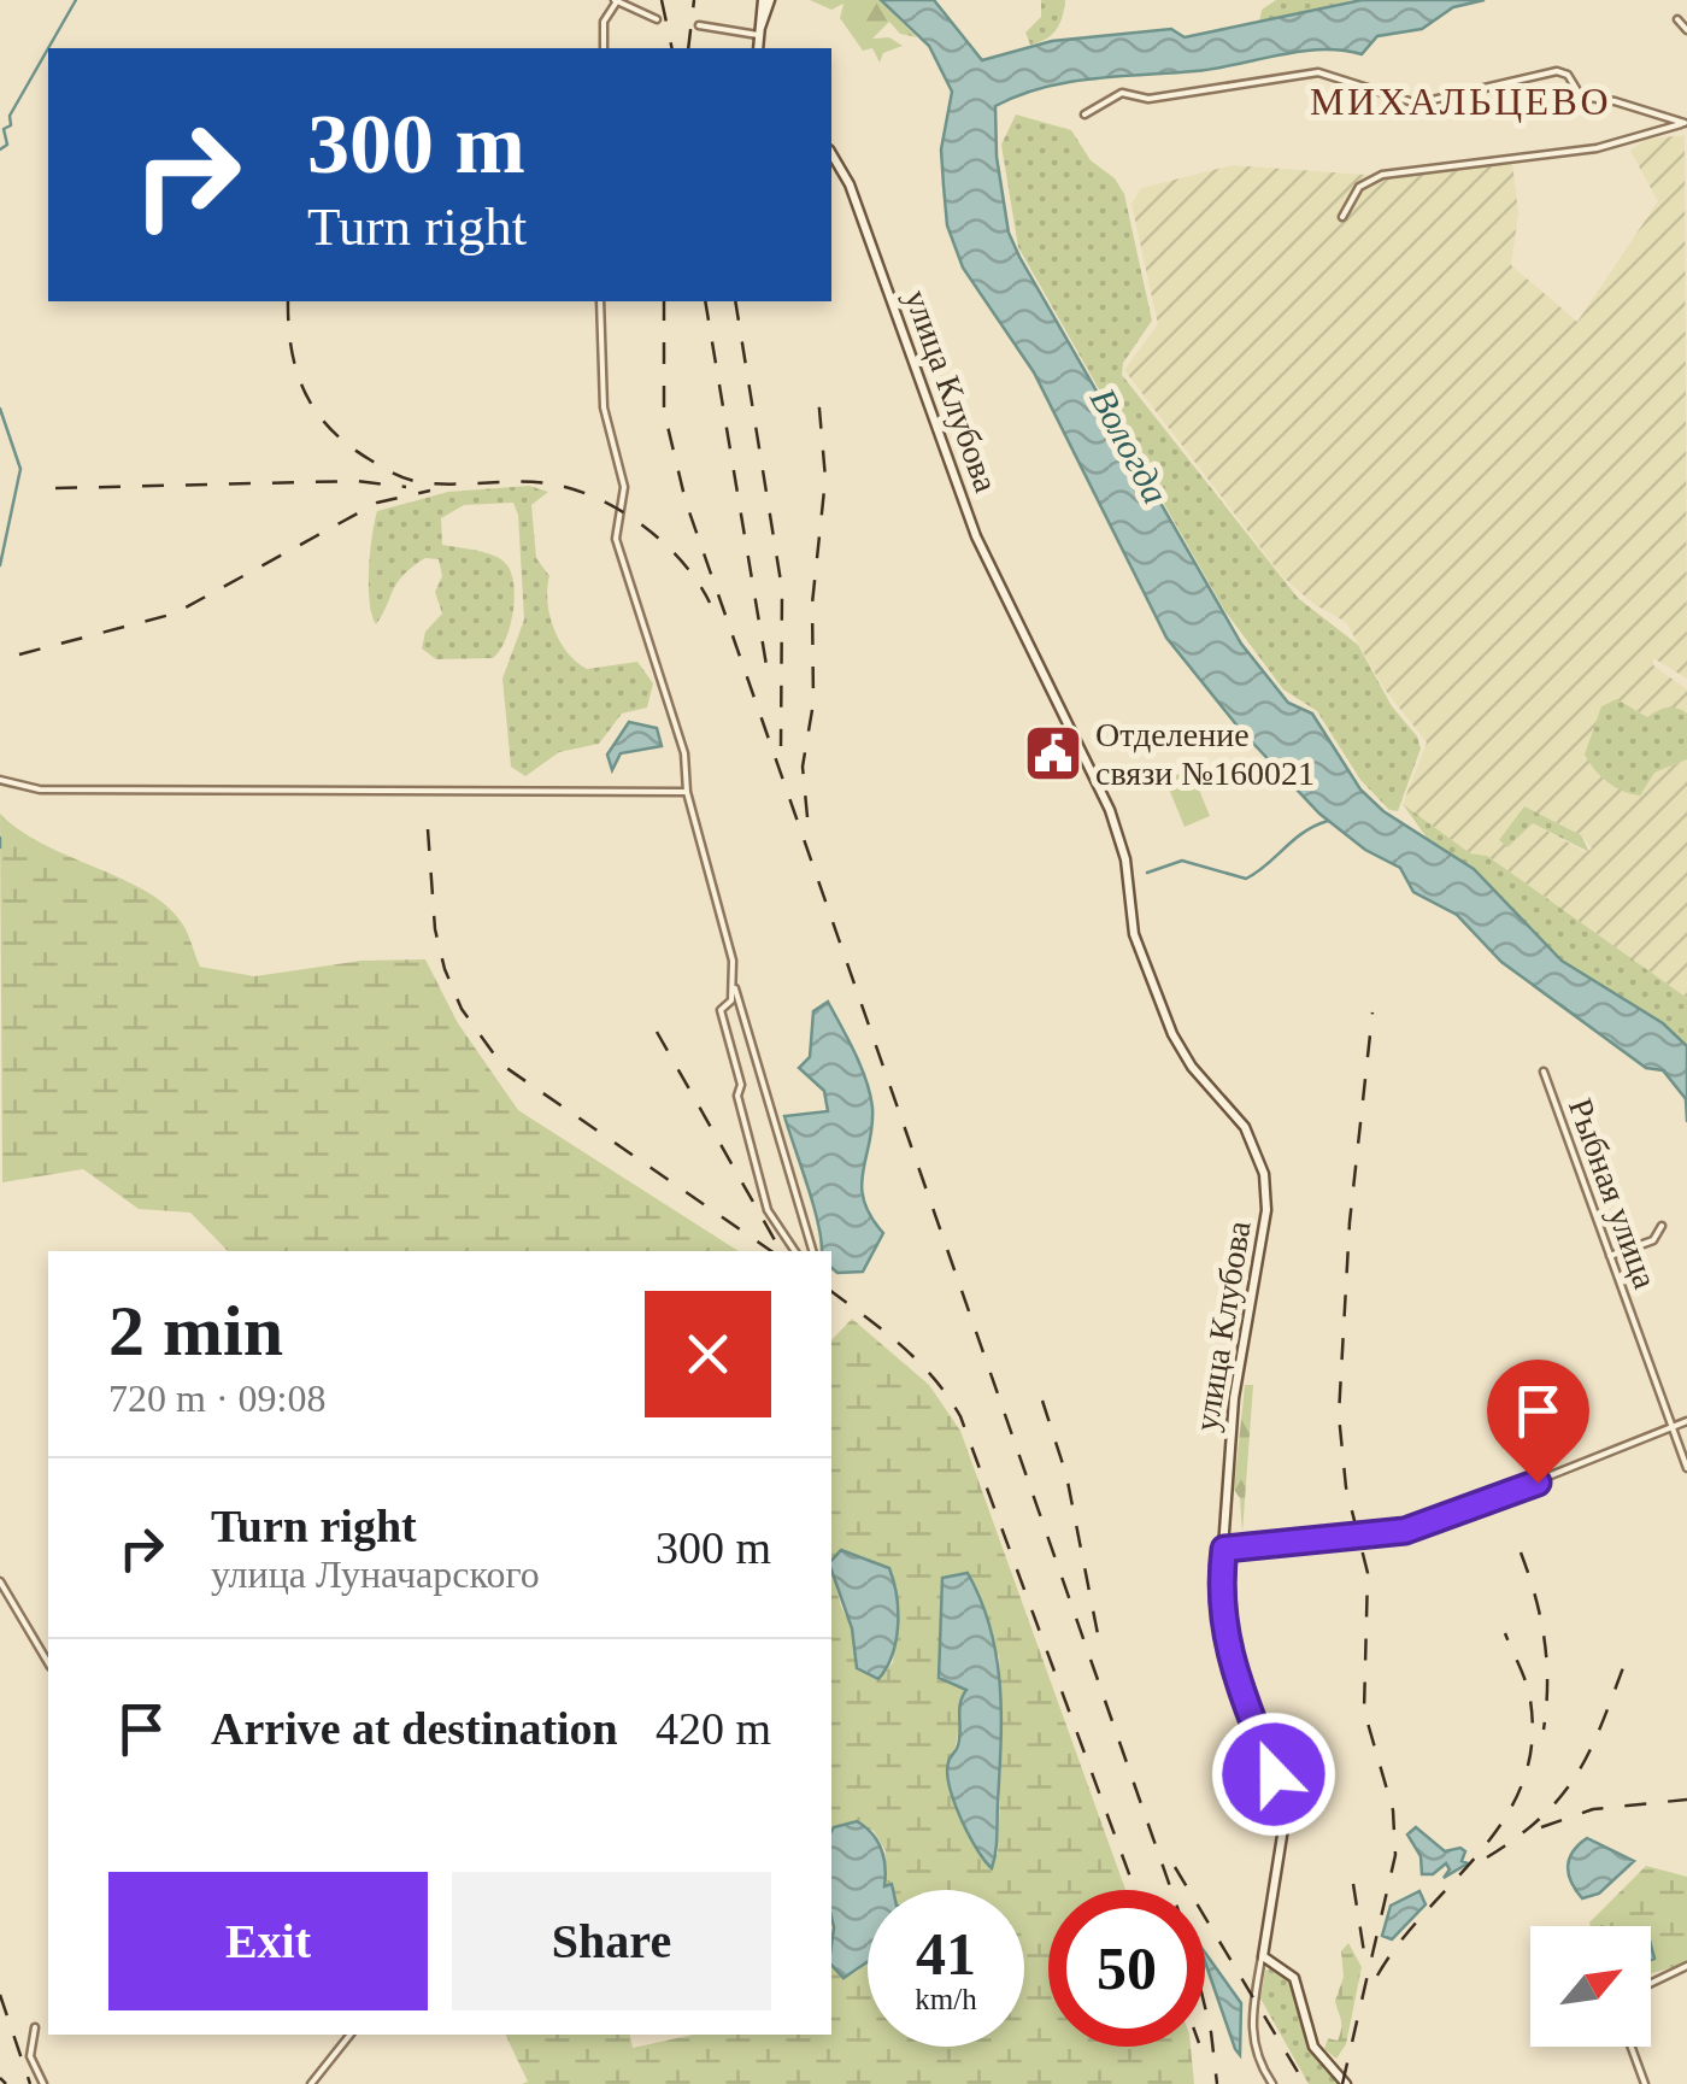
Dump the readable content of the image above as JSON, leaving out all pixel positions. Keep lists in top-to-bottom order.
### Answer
{
  "streets": {
    "main road": ["улица Клубова"],
    "street": ["Рыбная улица"]
  },
  "districts": ["МИХАЛЬЦЕВО"],
  "water": ["Вологда"],
  "places": {
    "public building": ["Отделение связи №160021"]
  },
  "north": "top right",
  "page": {
    "turn": ["300 m", "Turn right"],
    "heading": ["2 min", "720 m · 09:08"],
    "list": [
      {
        "name": "Turn right",
        "note": "улица Луначарского",
        "value": "300 m"
      },
      {
        "name": "Arrive at destination",
        "value": "420 m"
      }
    ],
    "buttons": ["Exit", "Share"],
    "speed": "41 km/h",
    "limit": "50"
  }
}
